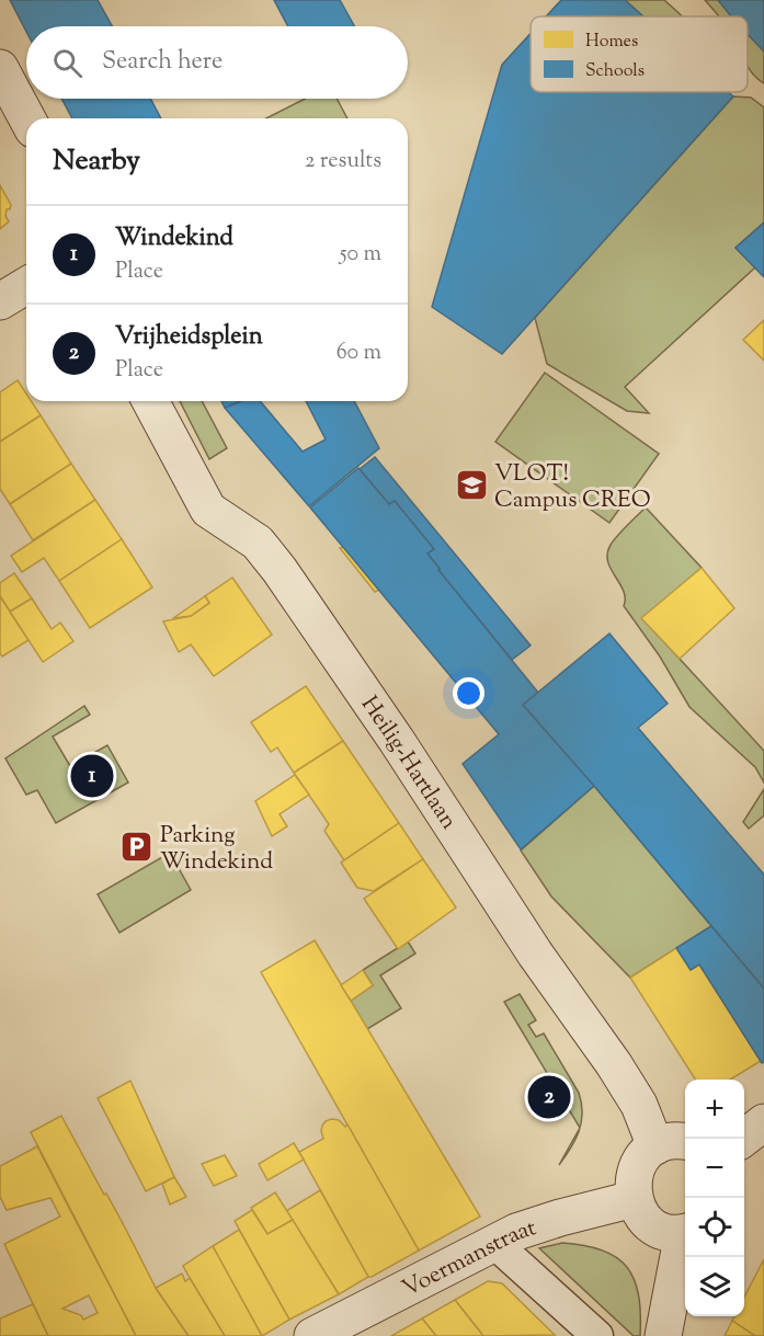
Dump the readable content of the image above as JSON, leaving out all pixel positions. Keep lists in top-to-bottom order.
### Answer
{
  "streets": {
    "street": ["Heilig-Hartlaan", "Voermanstraat"]
  },
  "places": {
    "school or university": ["VLOT! Campus CREO"],
    "parking": ["Parking Windekind"]
  },
  "legend": ["Homes", "Schools"],
  "page": {
    "search": "Search here",
    "heading": ["Nearby", "2 results"],
    "list": [
      {
        "mark": "1",
        "name": "Windekind",
        "note": "Place",
        "value": "50 m"
      },
      {
        "mark": "2",
        "name": "Vrijheidsplein",
        "note": "Place",
        "value": "60 m"
      }
    ],
    "pins": ["1", "2"],
    "map_buttons": ["+", "−"]
  }
}
